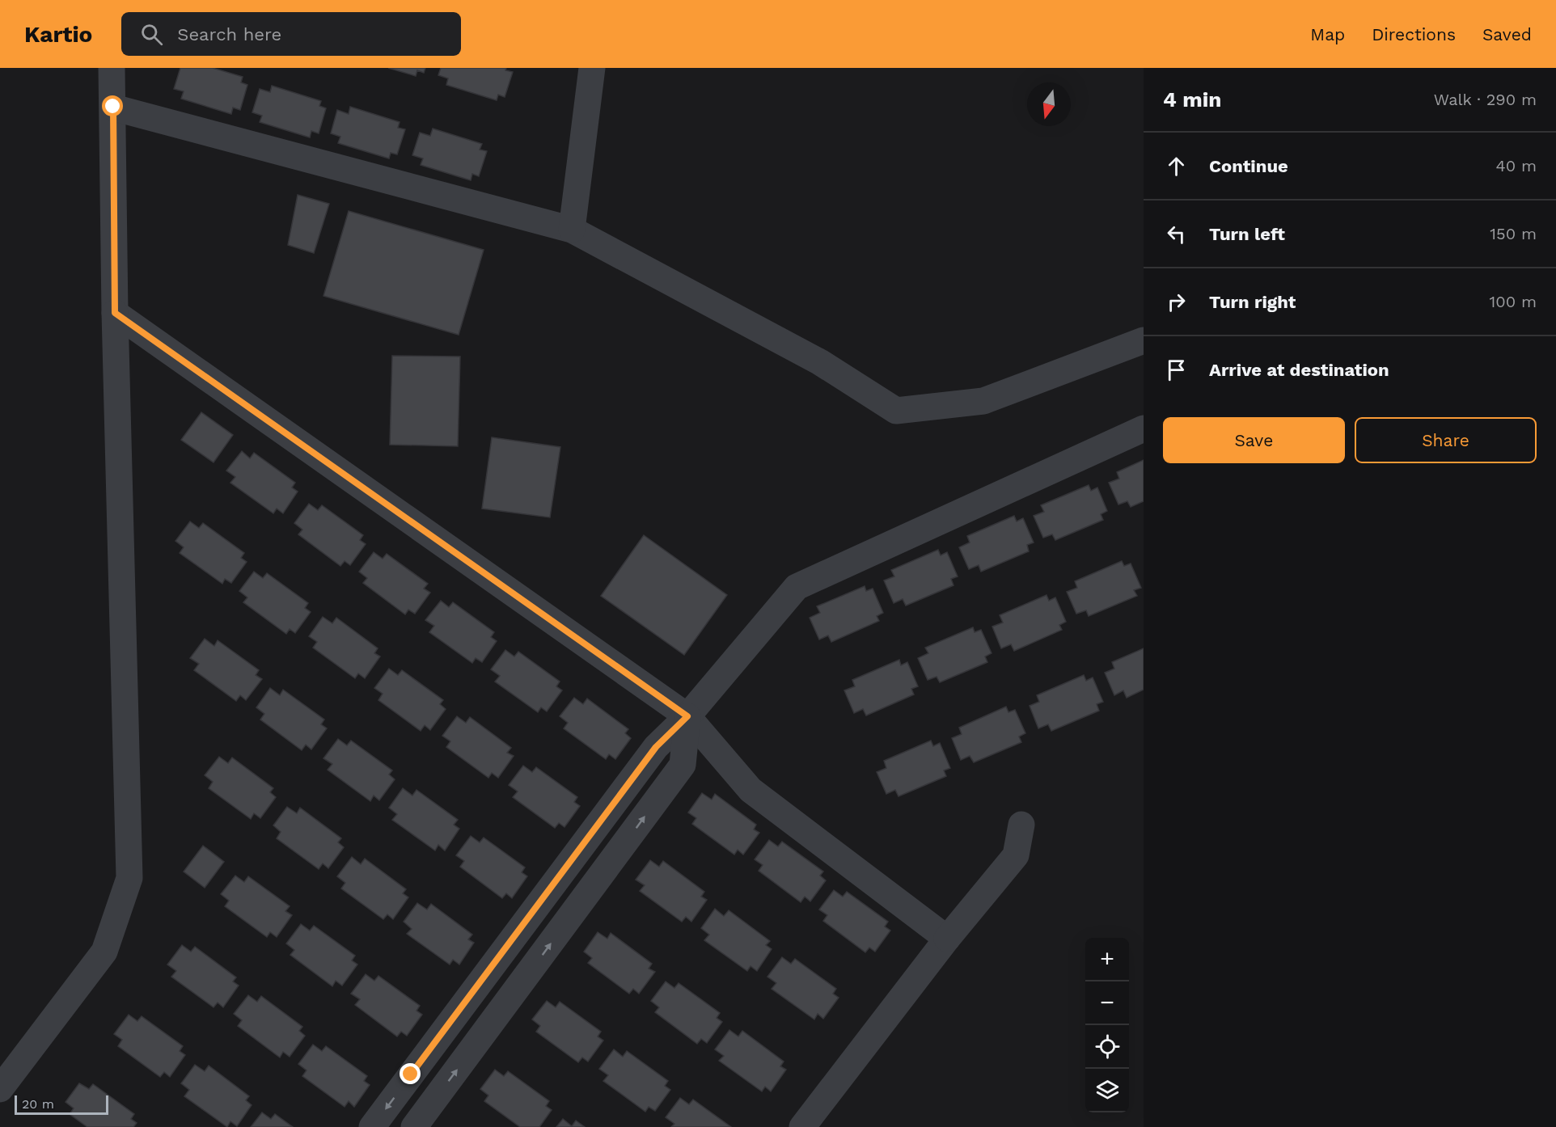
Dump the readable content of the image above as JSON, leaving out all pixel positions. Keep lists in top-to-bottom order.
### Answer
{
  "scale_bar": "20 m",
  "north": "bottom",
  "page": {
    "header": "Kartio",
    "search": "Search here",
    "nav": ["Map", "Directions", "Saved"],
    "heading": ["4 min", "Walk · 290 m"],
    "list": [
      ["Continue", "40 m"],
      ["Turn left", "150 m"],
      ["Turn right", "100 m"],
      "Arrive at destination"
    ],
    "buttons": ["Save", "Share"],
    "map_buttons": ["+", "−"],
    "scale": "20 m"
  }
}
